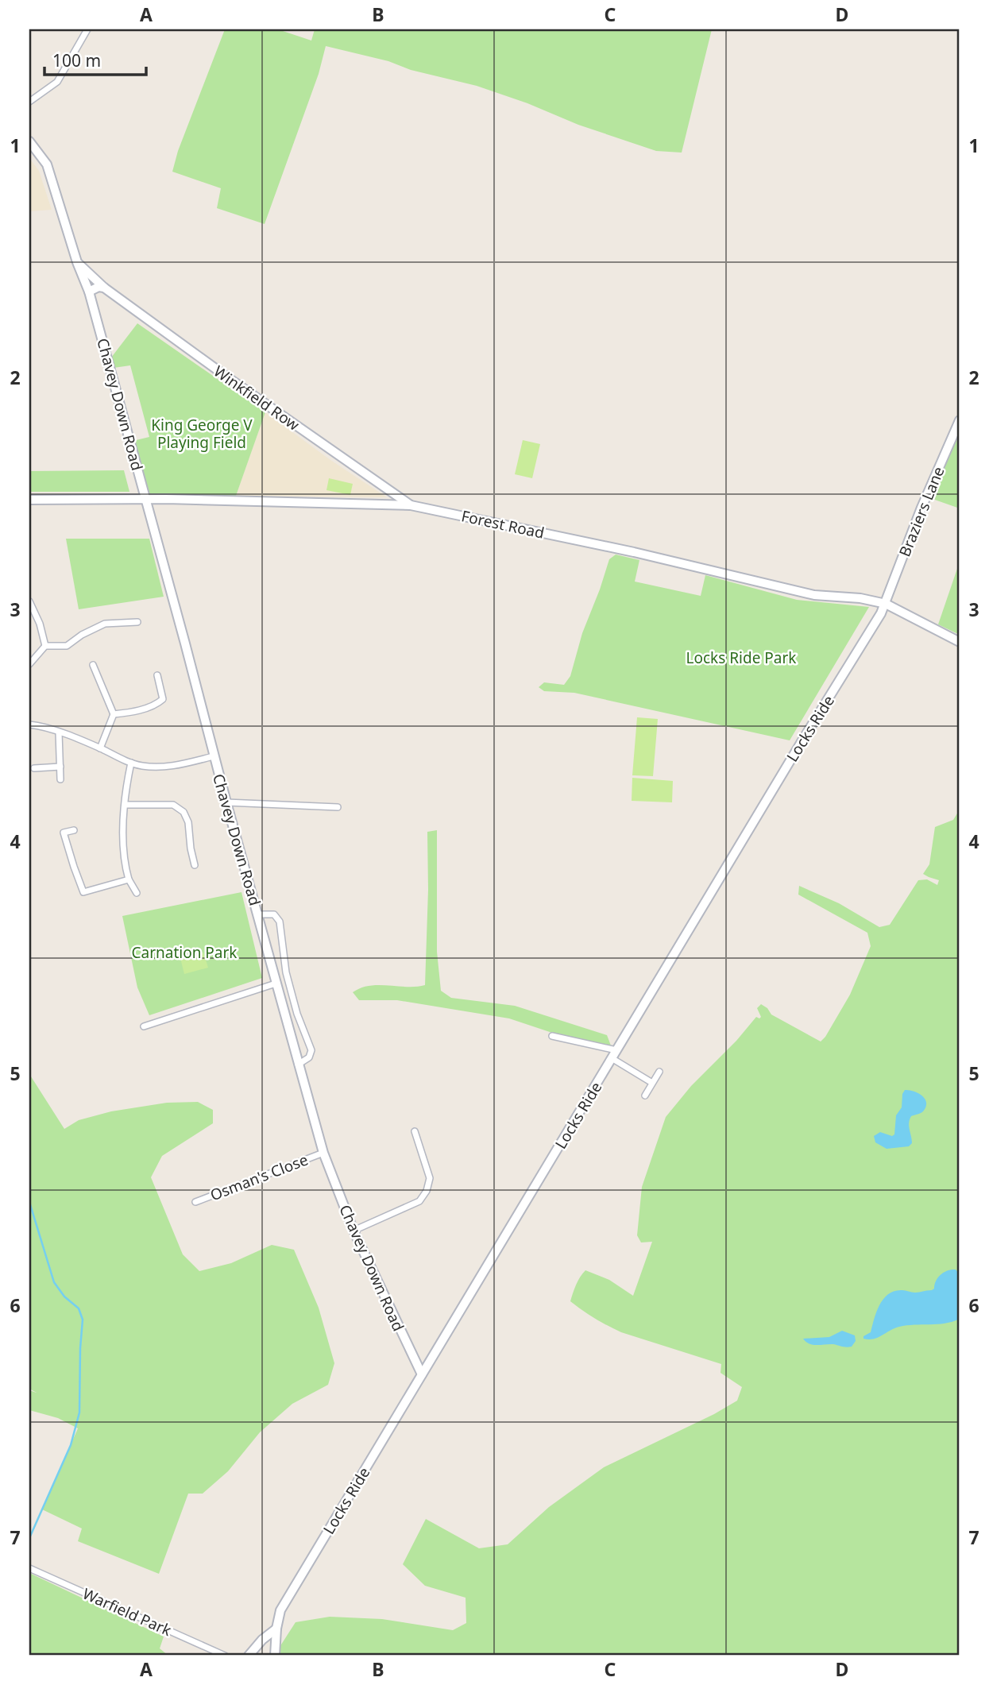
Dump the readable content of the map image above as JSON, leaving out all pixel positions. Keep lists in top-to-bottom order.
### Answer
{
  "streets": {
    "main road": [
      "Winkfield Row",
      "Chavey Down Road",
      "Braziers Lane",
      "Forest Road",
      "Locks Ride"
    ],
    "street": ["Osman's Close", "Warfield Park"]
  },
  "crossings": [
    ["Winkfield Row", "Chavey Down Road"],
    ["Winkfield Row", "Forest Road"],
    ["Chavey Down Road", "Forest Road"],
    ["Chavey Down Road", "Locks Ride"],
    ["Chavey Down Road", "Osman's Close"],
    ["Braziers Lane", "Forest Road"],
    ["Braziers Lane", "Locks Ride"],
    ["Forest Road", "Locks Ride"]
  ],
  "parks": ["King George V Playing Field", "Locks Ride Park", "Carnation Park"],
  "scale_bar": "100 m",
  "grid": {
    "columns": [
      "A",
      "B",
      "C",
      "D"
    ],
    "rows": [
      "1",
      "2",
      "3",
      "4",
      "5",
      "6",
      "7"
    ]
  }
}
